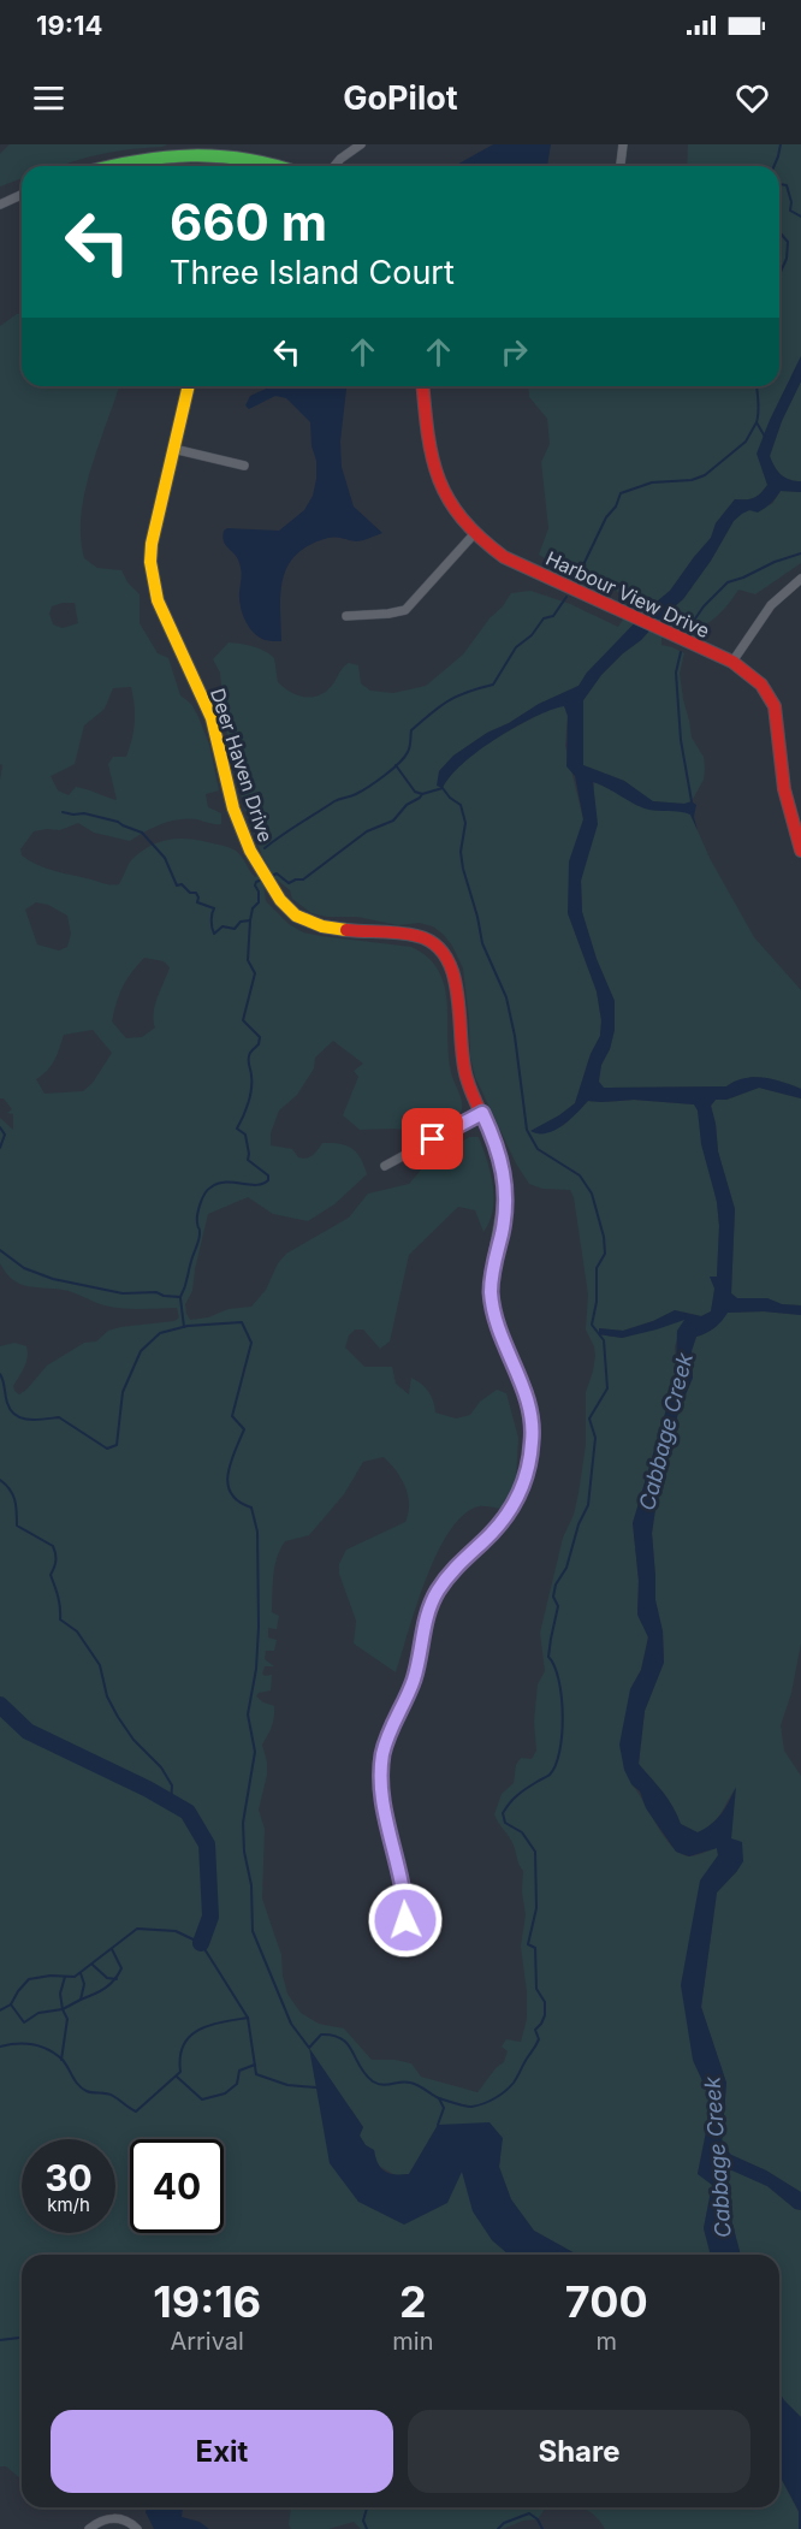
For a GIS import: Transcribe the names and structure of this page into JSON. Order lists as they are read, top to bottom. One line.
{"streets":{"street":["Harbour View Drive","Deer Haven Drive"]},"water":["Cabbage Creek"],"page":{"status":"19:14","header":"GoPilot","turn":["660 m","Three Island Court"],"speed":"30 km/h","limit":"40","eta":["19:16","Arrival","2","min","700","m"],"buttons":["Exit","Share"]}}
